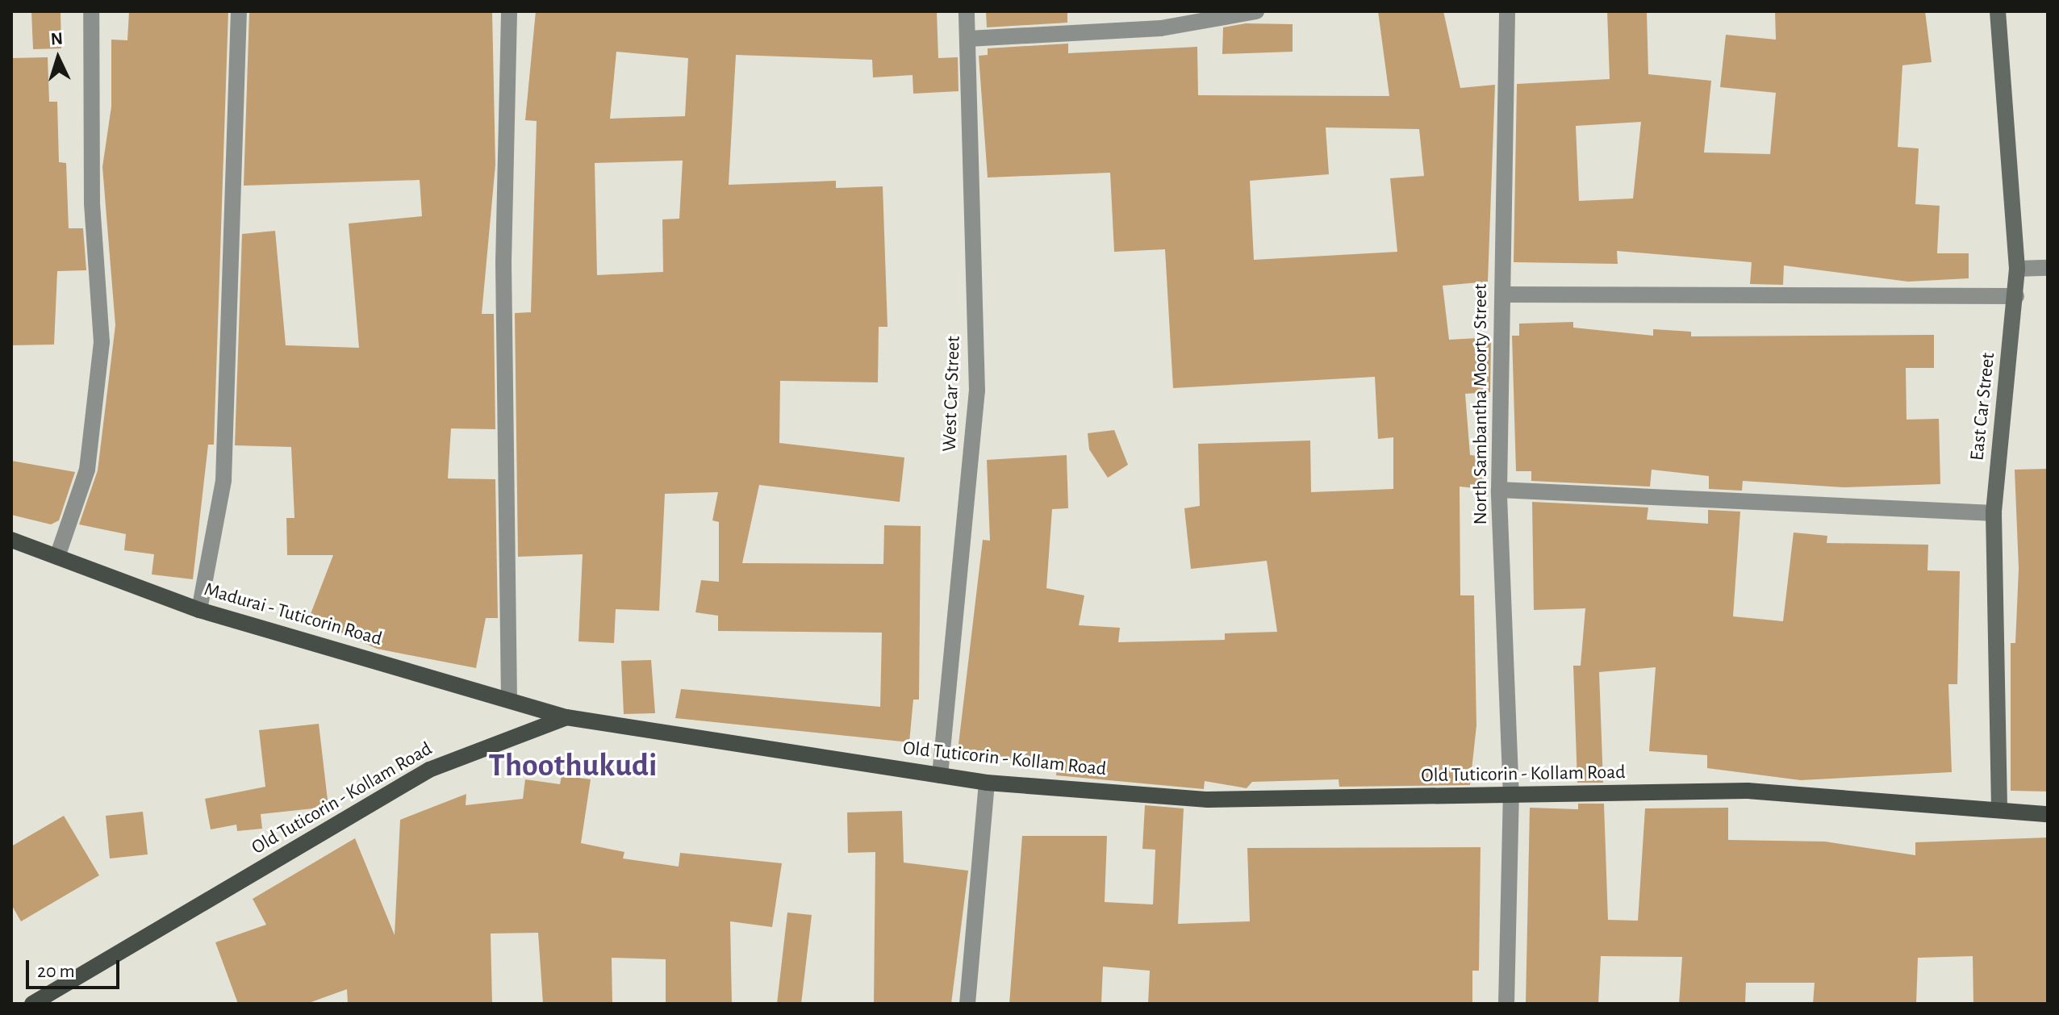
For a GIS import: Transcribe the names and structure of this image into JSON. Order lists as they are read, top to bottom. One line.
{"streets":{"main road":["East Car Street","Madurai - Tuticorin Road","Old Tuticorin - Kollam Road"],"street":["West Car Street","North Sambantha Moorty Street"]},"crossings":[["West Car Street","Old Tuticorin - Kollam Road"],["North Sambantha Moorty Street","Old Tuticorin - Kollam Road"],["East Car Street","Old Tuticorin - Kollam Road"],["Madurai - Tuticorin Road","Old Tuticorin - Kollam Road"]],"districts":["Thoothukudi"],"scale_bar":"20 m","north":"top"}
